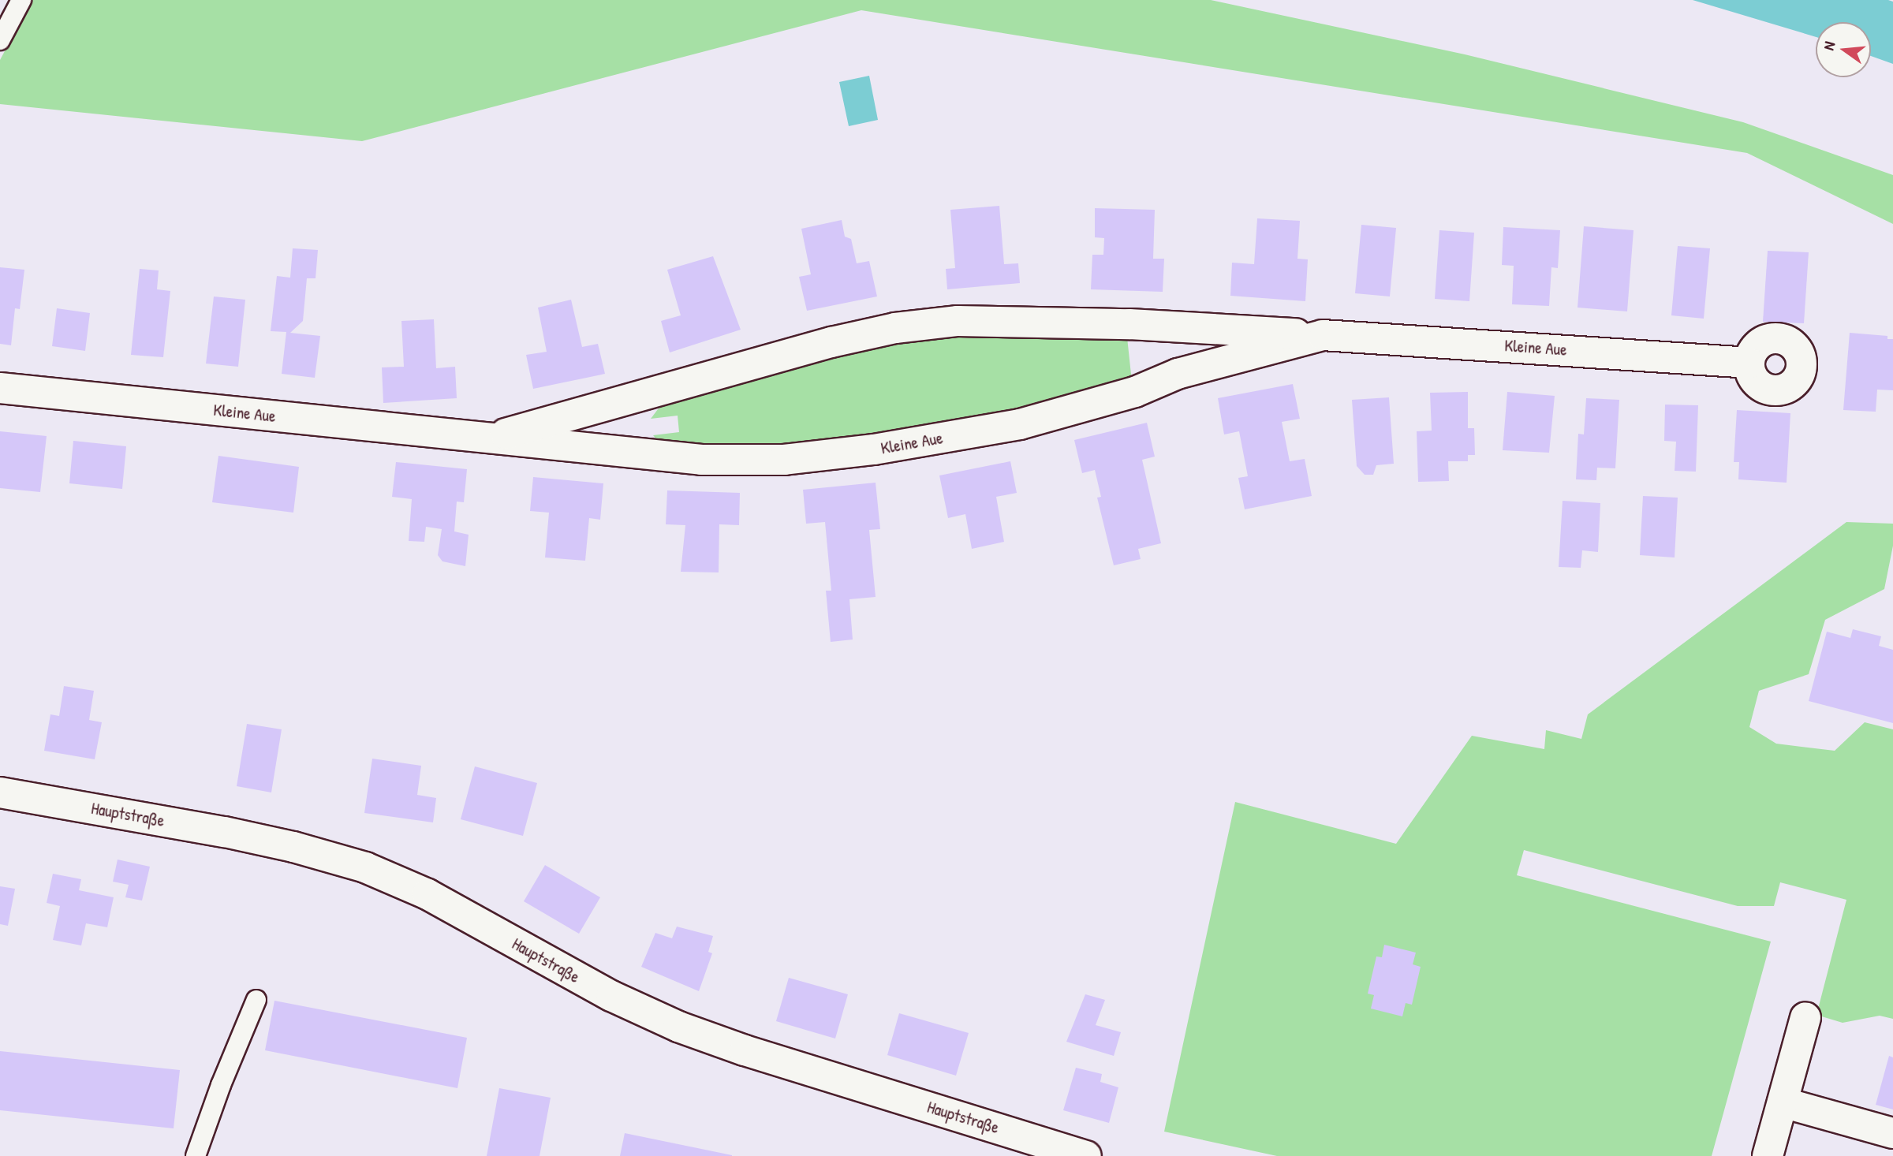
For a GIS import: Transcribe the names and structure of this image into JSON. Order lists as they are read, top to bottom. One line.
{"streets":{"street":["Kleine Aue","Hauptstraße"]},"north":"left"}
